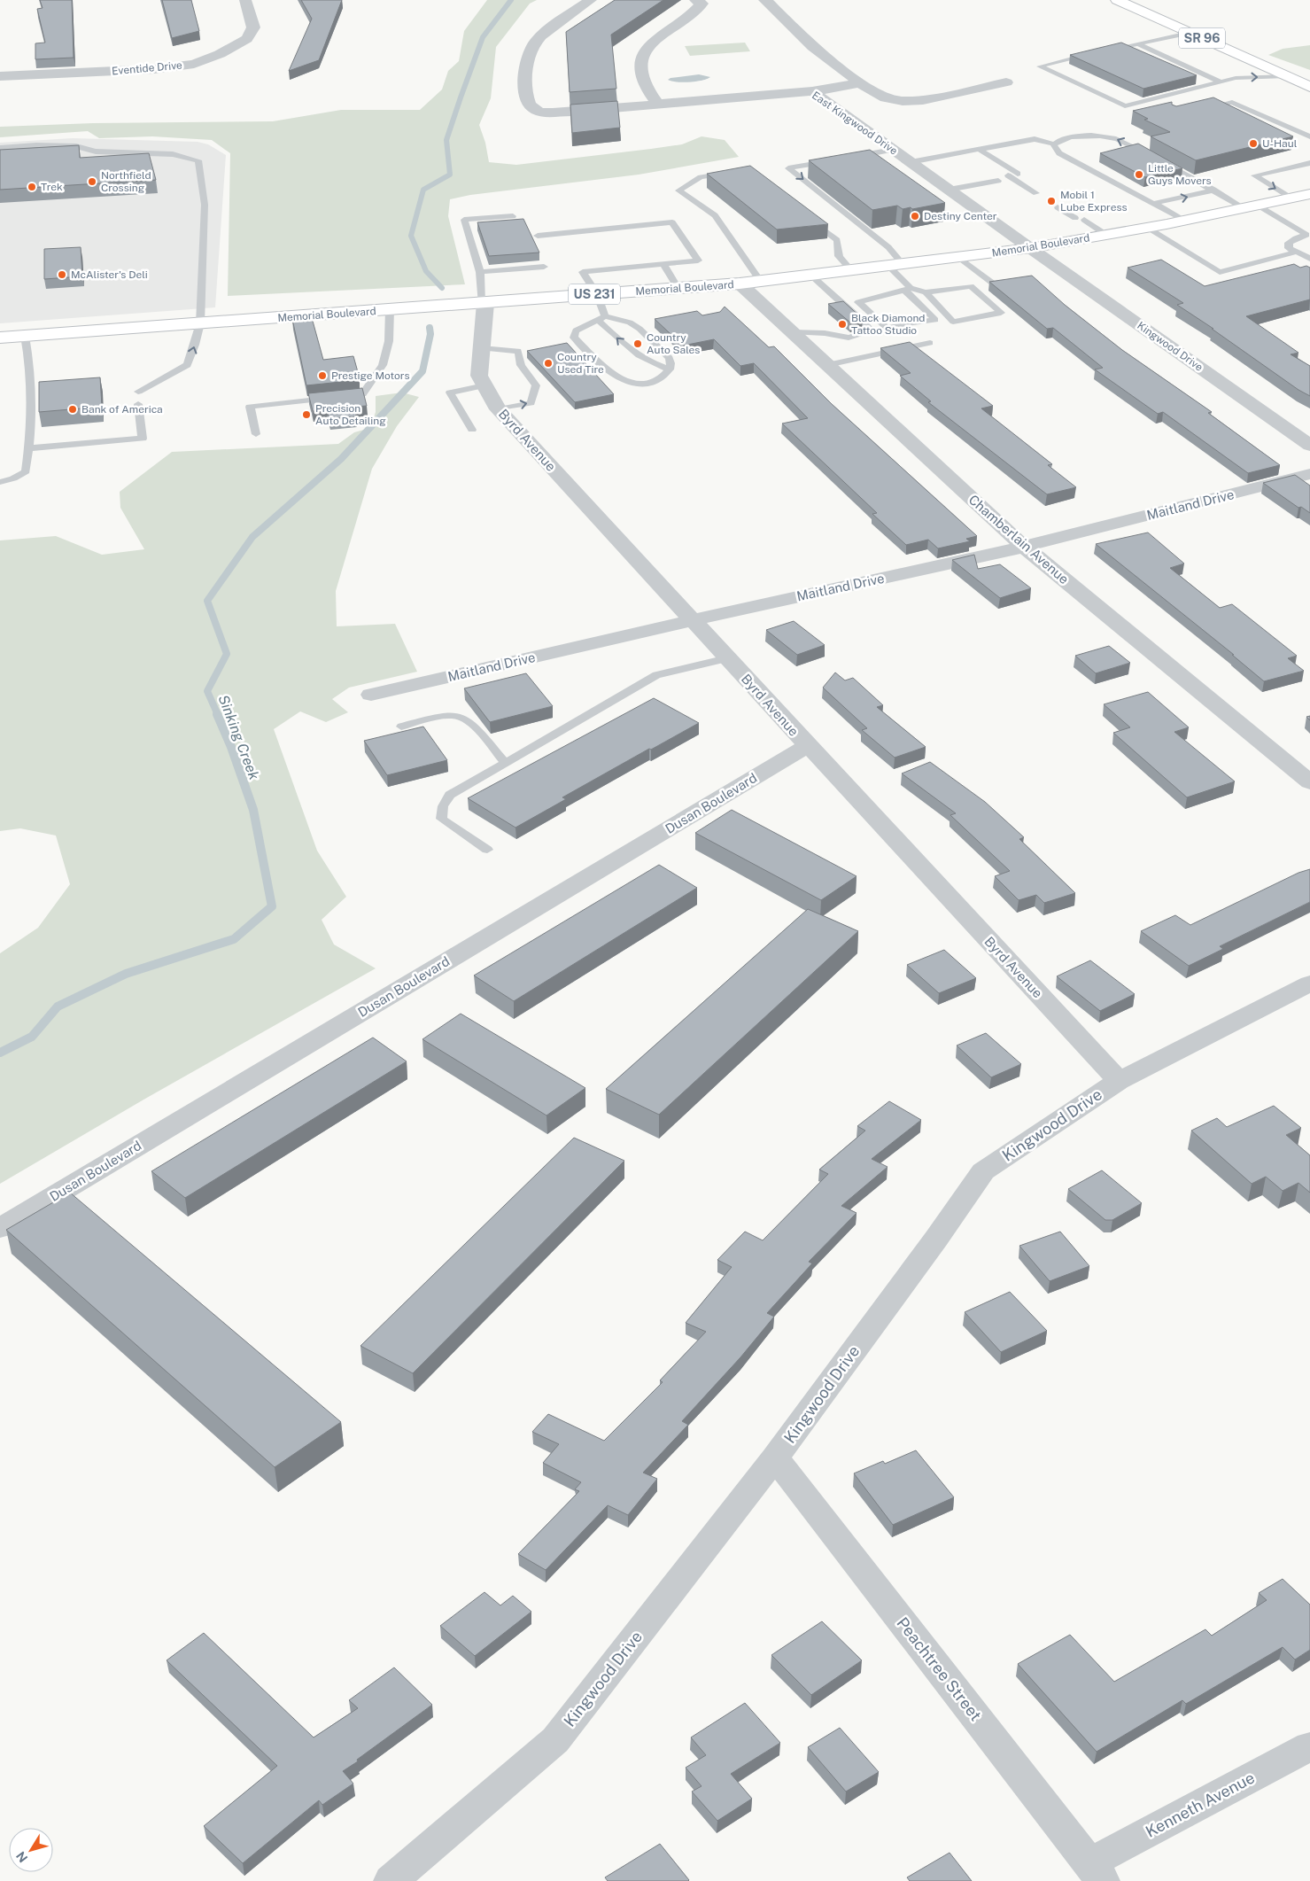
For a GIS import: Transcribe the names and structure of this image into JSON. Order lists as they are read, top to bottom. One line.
{"streets":{"main road":["SR 96","Memorial Boulevard","US 231"],"street":["Eventide Drive","East Kingwood Drive","Kingwood Drive","Byrd Avenue","Maitland Drive","Chamberlain Avenue","Dusan Boulevard","Peachtree Street","Kenneth Avenue"]},"crossings":[["East Kingwood Drive","Memorial Boulevard"],["East Kingwood Drive","Kingwood Drive"],["Memorial Boulevard","Kingwood Drive"],["Memorial Boulevard","Byrd Avenue"],["Memorial Boulevard","Chamberlain Avenue"],["Kingwood Drive","Byrd Avenue"],["Kingwood Drive","Peachtree Street"],["Byrd Avenue","Maitland Drive"],["Byrd Avenue","Dusan Boulevard"],["Maitland Drive","Chamberlain Avenue"],["Peachtree Street","Kenneth Avenue"]],"water":["Sinking Creek"],"places":["U-Haul","Little Guys Movers","Northfield Crossing","Trek","Mobil 1 Lube Express","Destiny Center","McAlister's Deli","Black Diamond Tattoo Studio","Country Auto Sales","Country Used Tire","Prestige Motors","Bank of America","Precision Auto Detailing"],"north":"bottom left"}
